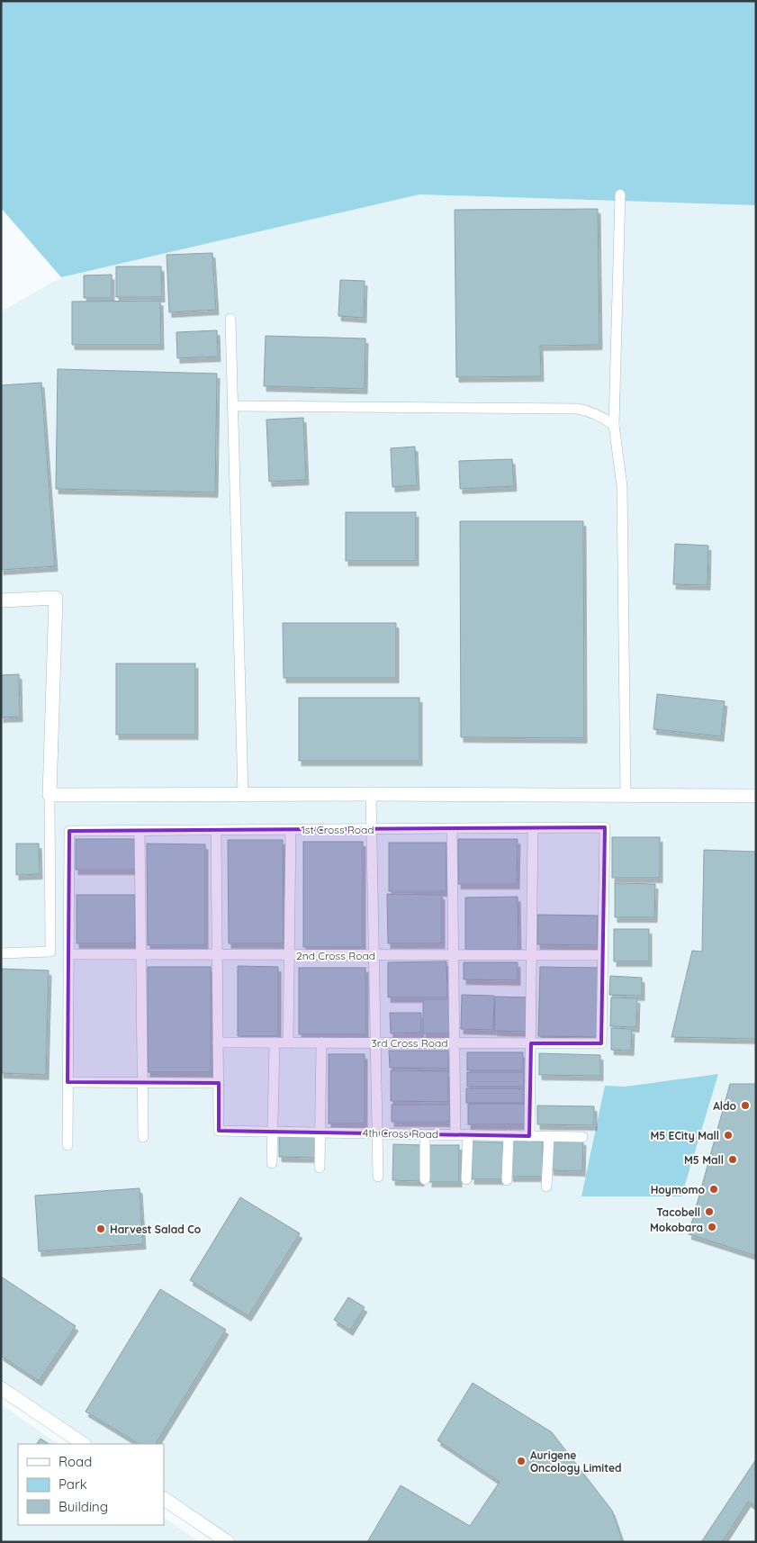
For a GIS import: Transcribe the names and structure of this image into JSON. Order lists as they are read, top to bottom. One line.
{"streets":{"street":["1st Cross Road","2nd Cross Road","3rd Cross Road","4th Cross Road"]},"crossings":[["1st Cross Road","2nd Cross Road"],["1st Cross Road","3rd Cross Road"],["2nd Cross Road","3rd Cross Road"]],"places":["Aldo","M5 ECity Mall","M5 Mall","Hoymomo","Tacobell","Mokobara","Harvest Salad Co","Aurigene Oncology Limited"],"legend":["Road","Park","Building"]}
